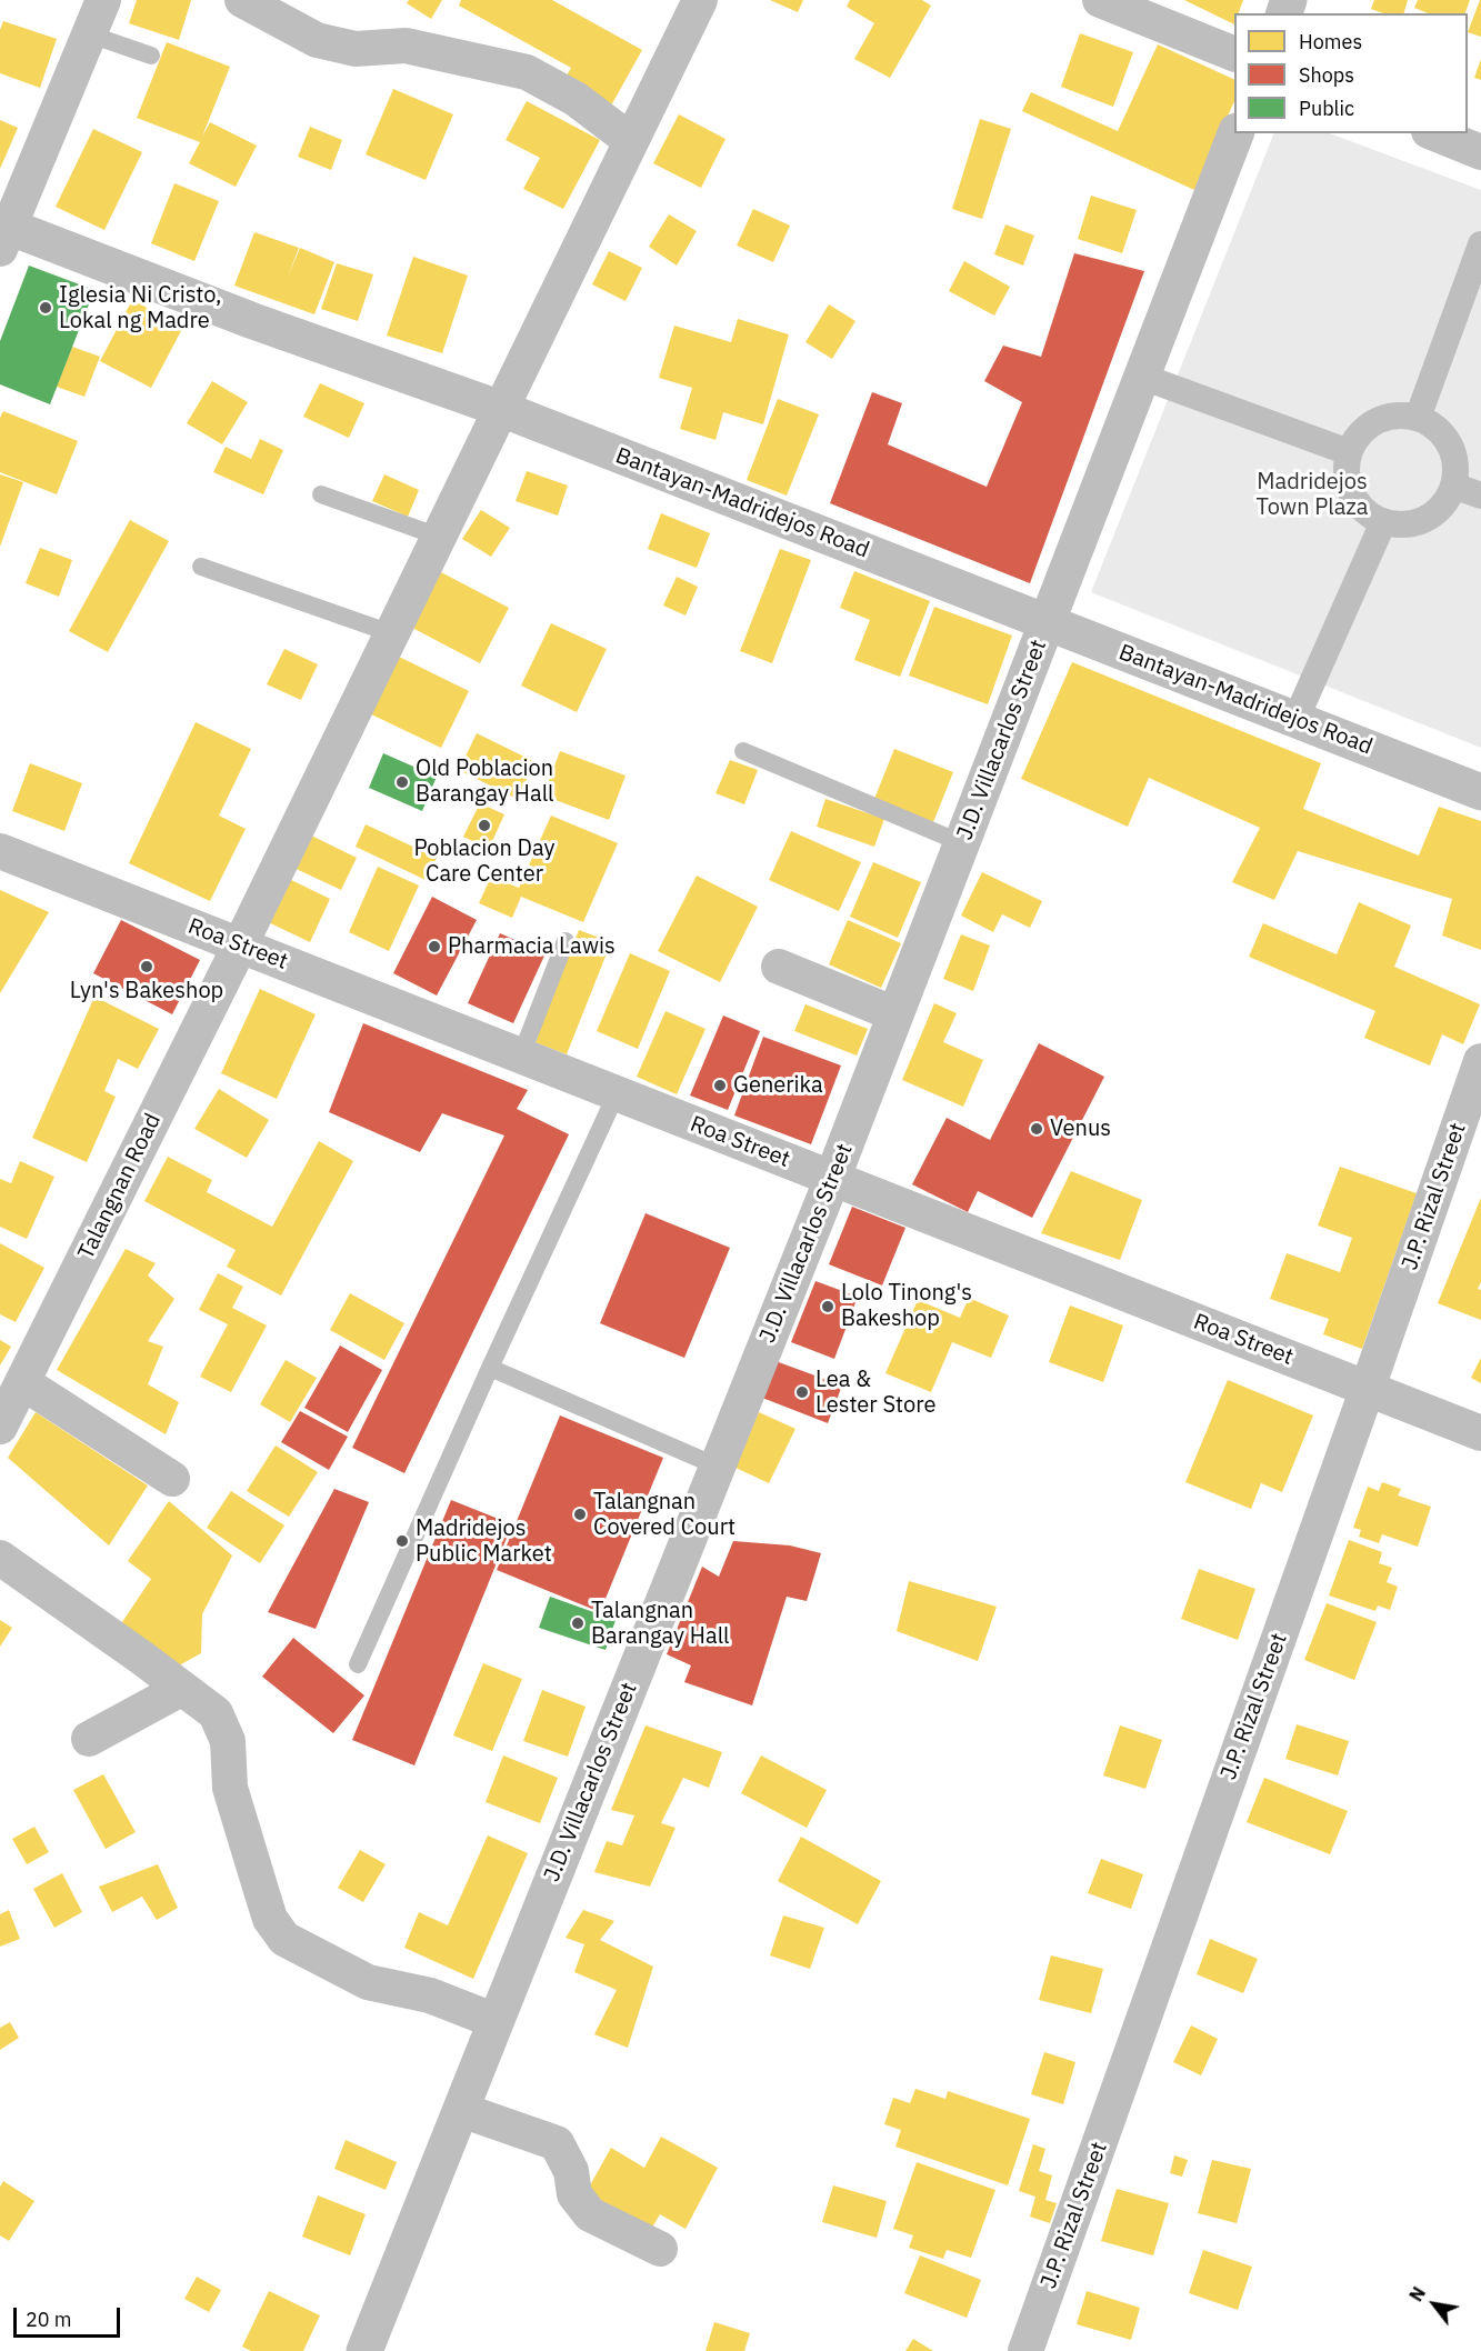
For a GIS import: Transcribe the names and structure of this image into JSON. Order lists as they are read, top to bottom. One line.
{"streets":{"street":["Bantayan-Madridejos Road","J.D. Villacarlos Street","Roa Street","Talangnan Road","J.P. Rizal Street"]},"crossings":[["Bantayan-Madridejos Road","J.D. Villacarlos Street"],["Bantayan-Madridejos Road","Talangnan Road"],["J.D. Villacarlos Street","Roa Street"],["Roa Street","Talangnan Road"],["Roa Street","J.P. Rizal Street"]],"parks":["Madridejos Town Plaza"],"places":["Iglesia Ni Cristo, Lokal ng Madre","Old Poblacion Barangay Hall","Poblacion Day Care Center","Pharmacia Lawis","Lyn's Bakeshop","Generika","Venus","Lolo Tinong's Bakeshop","Lea & Lester Store","Talangnan Covered Court","Madridejos Public Market","Talangnan Barangay Hall"],"legend":["Homes","Shops","Public"],"scale_bar":"20 m","north":"top left"}
